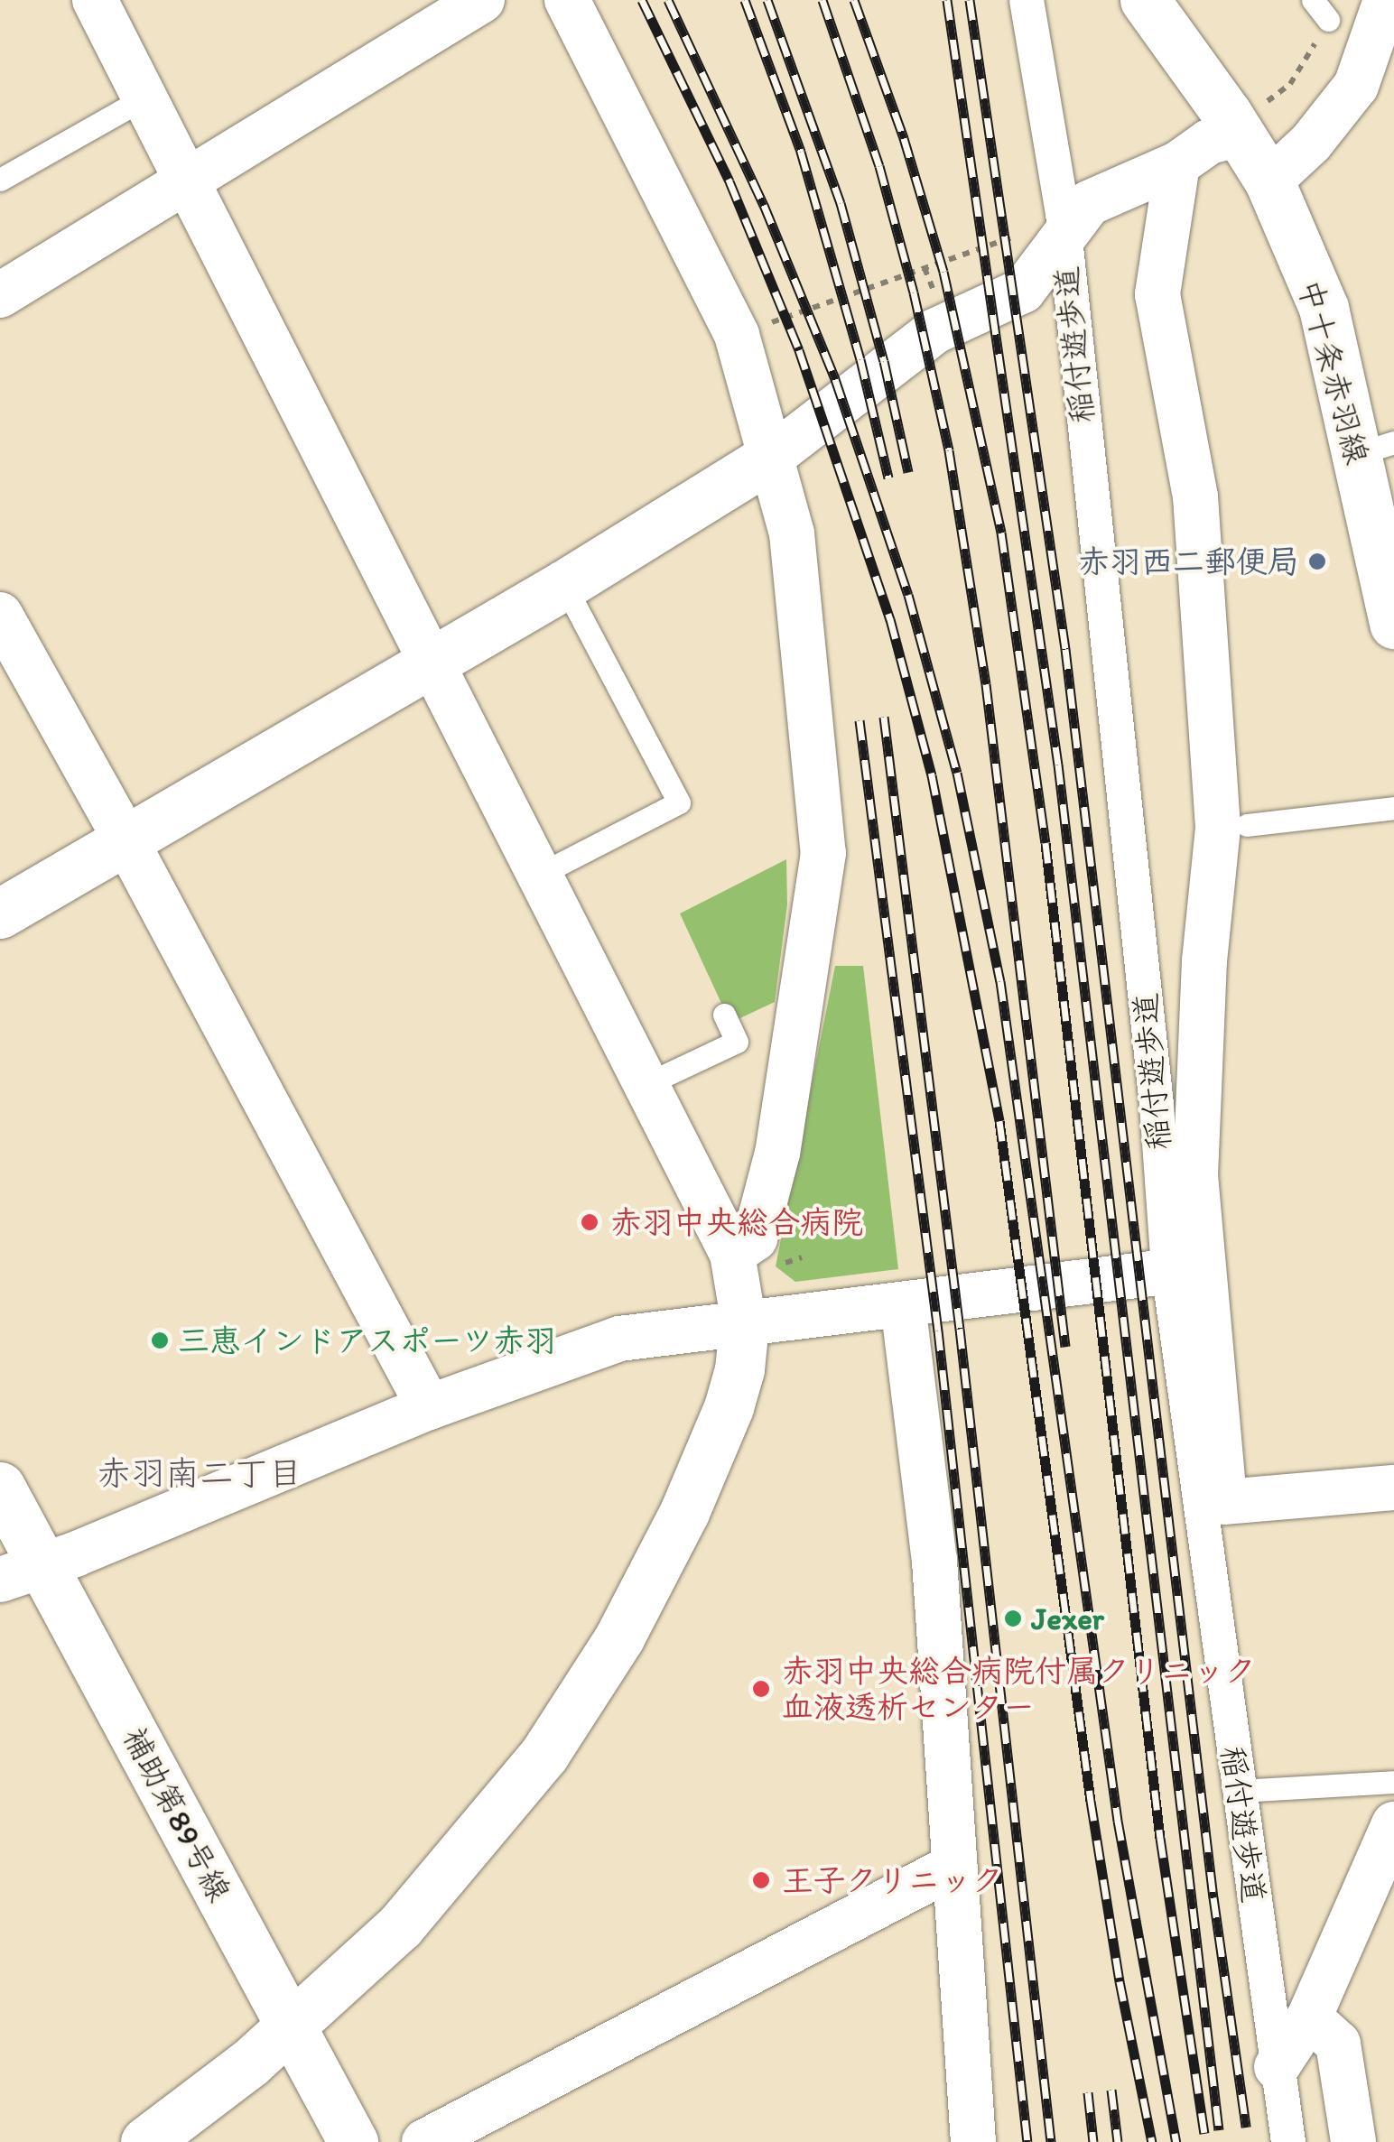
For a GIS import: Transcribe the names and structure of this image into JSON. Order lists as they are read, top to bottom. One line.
{"streets":{"street":["稲付遊歩道","中十条赤羽線","補助第89号線"]},"districts":["赤羽南二丁目"],"places":["赤羽西二郵便局","赤羽中央総合病院","三恵インドアスポーツ赤羽","Jexer","赤羽中央総合病院付属クリニック 血液透析センター","王子クリニック"]}
